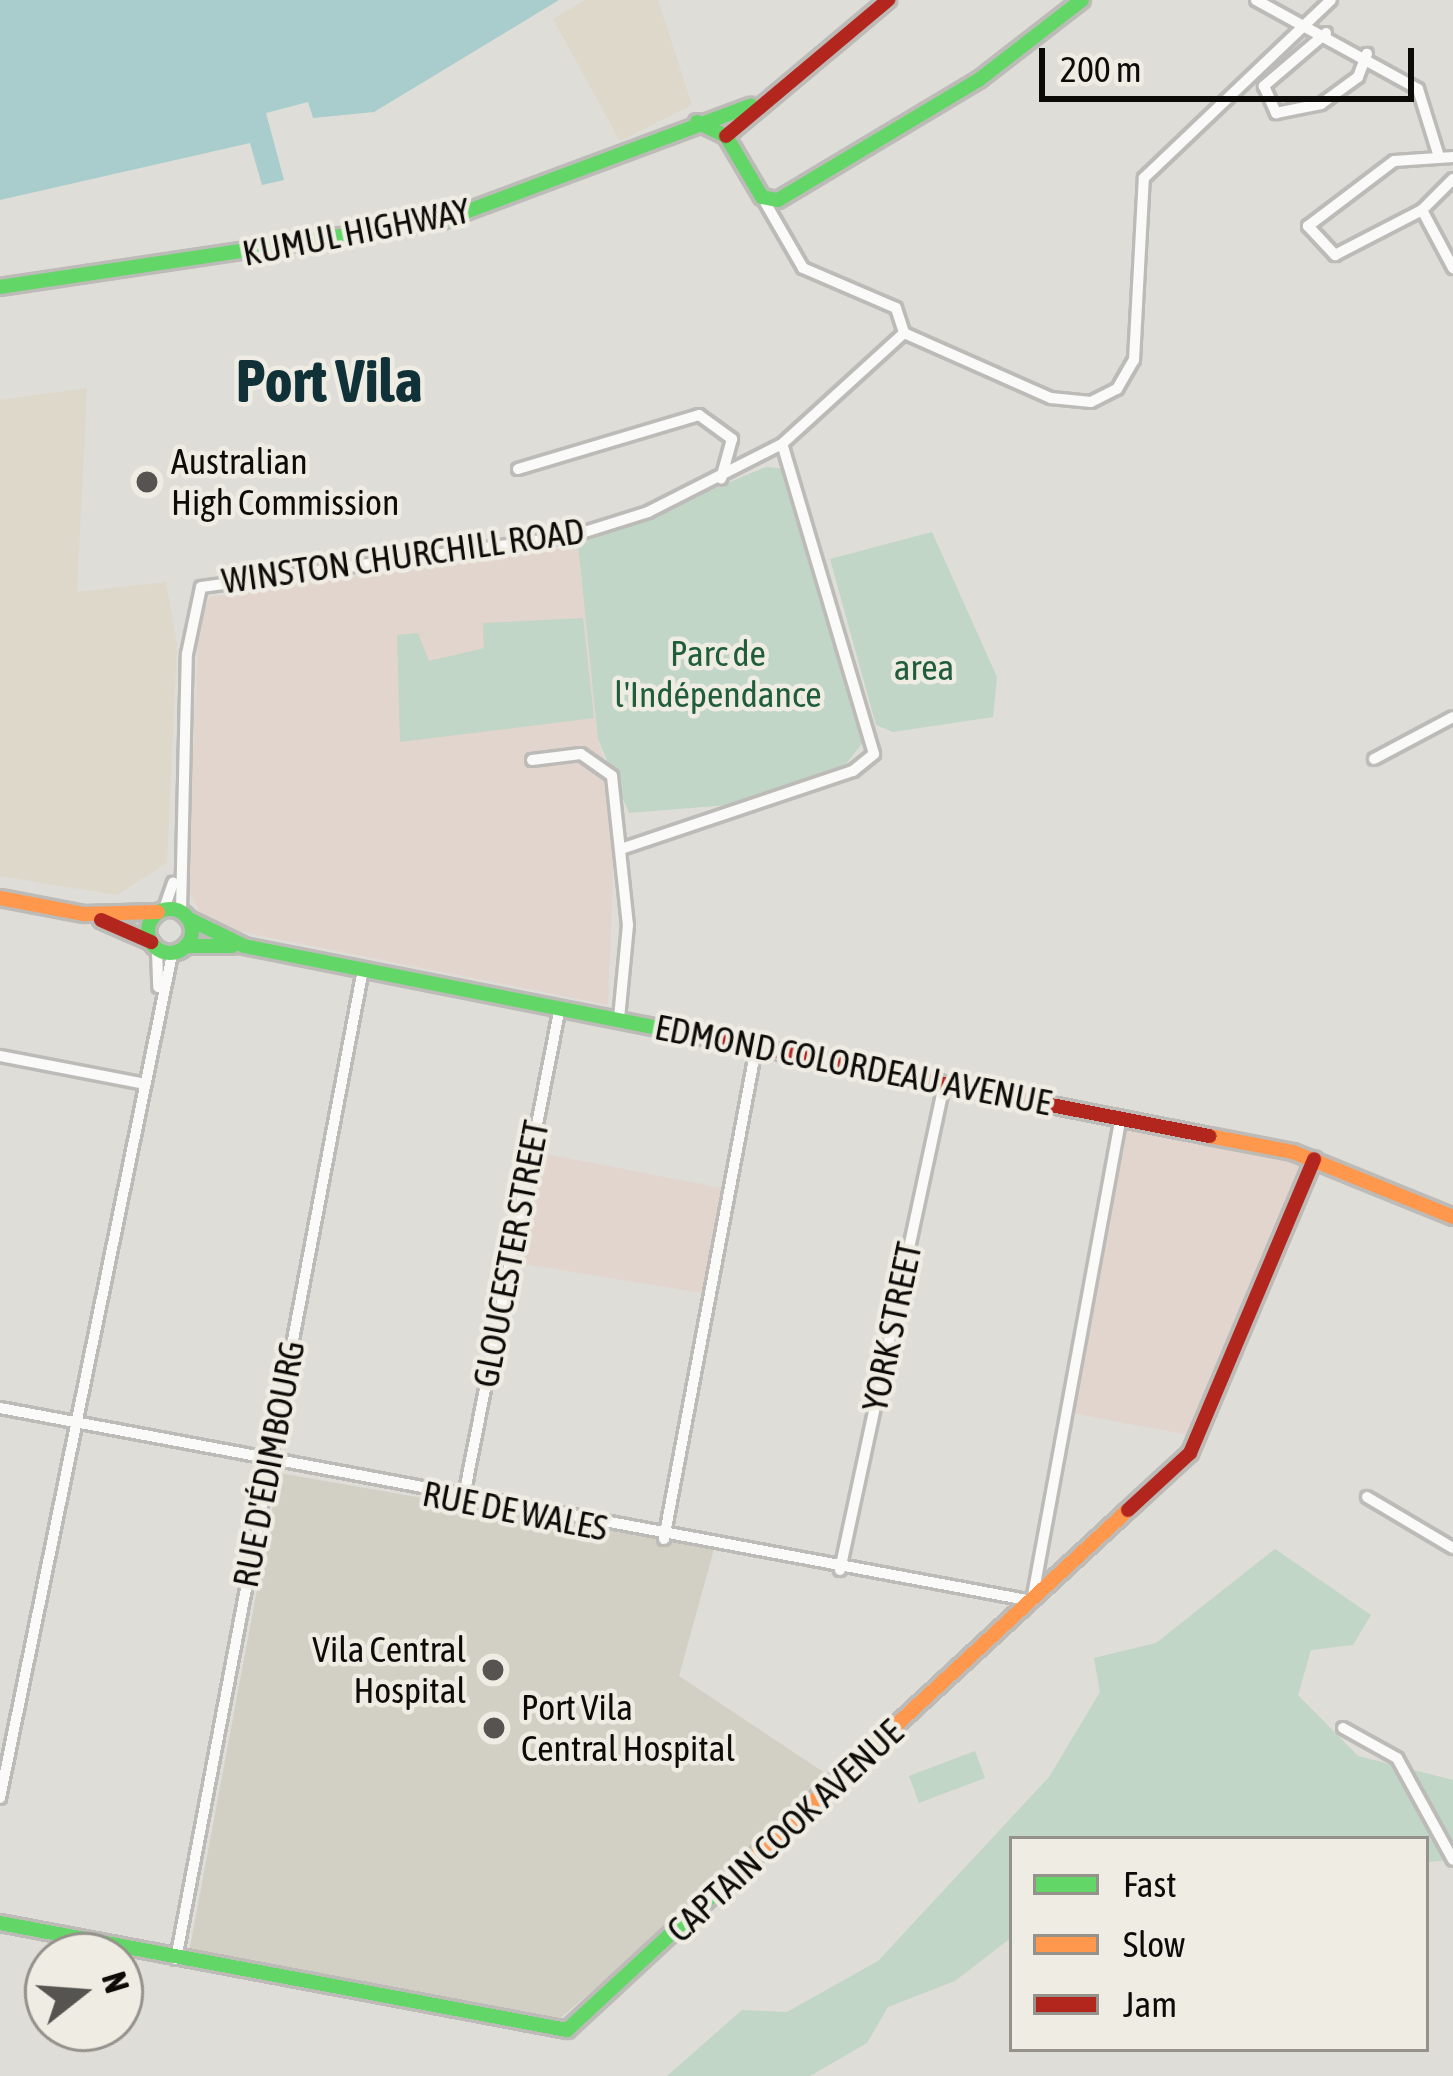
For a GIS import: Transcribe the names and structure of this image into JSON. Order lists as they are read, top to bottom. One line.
{"streets":{"street":["KUMUL HIGHWAY","WINSTON CHURCHILL ROAD","EDMOND COLORDEAU AVENUE","GLOUCESTER STREET","YORK STREET","RUE D'ÉDIMBOURG","RUE DE WALES","CAPTAIN COOK AVENUE"]},"crossings":[["EDMOND COLORDEAU AVENUE","GLOUCESTER STREET"],["EDMOND COLORDEAU AVENUE","YORK STREET"],["EDMOND COLORDEAU AVENUE","RUE D'ÉDIMBOURG"],["EDMOND COLORDEAU AVENUE","CAPTAIN COOK AVENUE"],["GLOUCESTER STREET","RUE DE WALES"],["YORK STREET","RUE DE WALES"],["RUE D'ÉDIMBOURG","RUE DE WALES"],["RUE D'ÉDIMBOURG","CAPTAIN COOK AVENUE"],["RUE DE WALES","CAPTAIN COOK AVENUE"]],"districts":["Port Vila"],"parks":["Parc de l'Indépendance","area"],"places":["Australian High Commission","Vila Central Hospital","Port Vila Central Hospital"],"legend":["Fast","Slow","Jam"],"scale_bar":"200 m","north":"right"}
